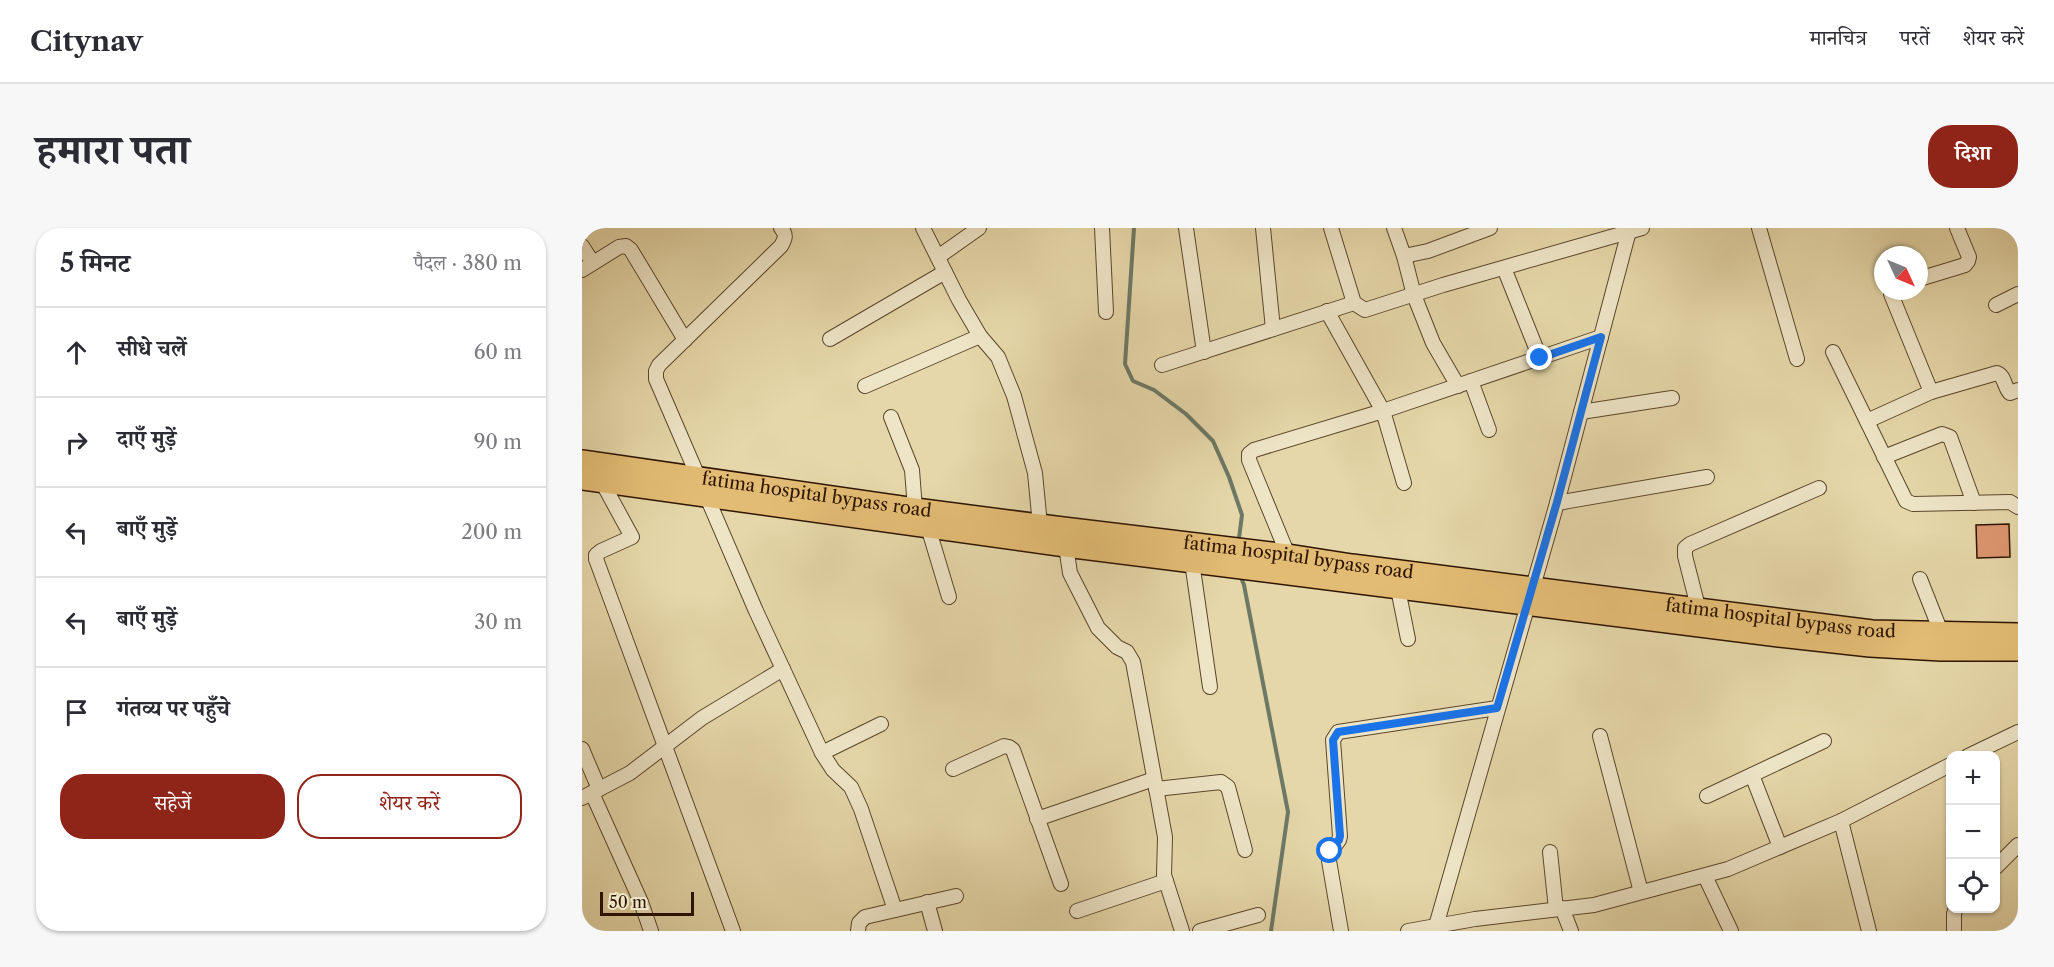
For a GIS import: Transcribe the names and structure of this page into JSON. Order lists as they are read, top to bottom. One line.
{"streets":{"highway":["fatima hospital bypass road"]},"scale_bar":"50 m","north":"bottom right","page":{"header":"Citynav","nav":["मानचित्र","परतें","शेयर करें"],"title":"हमारा पता","buttons":["दिशा",["सहेजें","शेयर करें"]],"heading":["5 मिनट","पैदल · 380 m"],"list":[["सीधे चलें","60 m"],["दाएँ मुड़ें","90 m"],["बाएँ मुड़ें","200 m"],["बाएँ मुड़ें","30 m"],"गंतव्य पर पहुँचे"],"map_buttons":["+","−"],"scale":"50 m"}}
